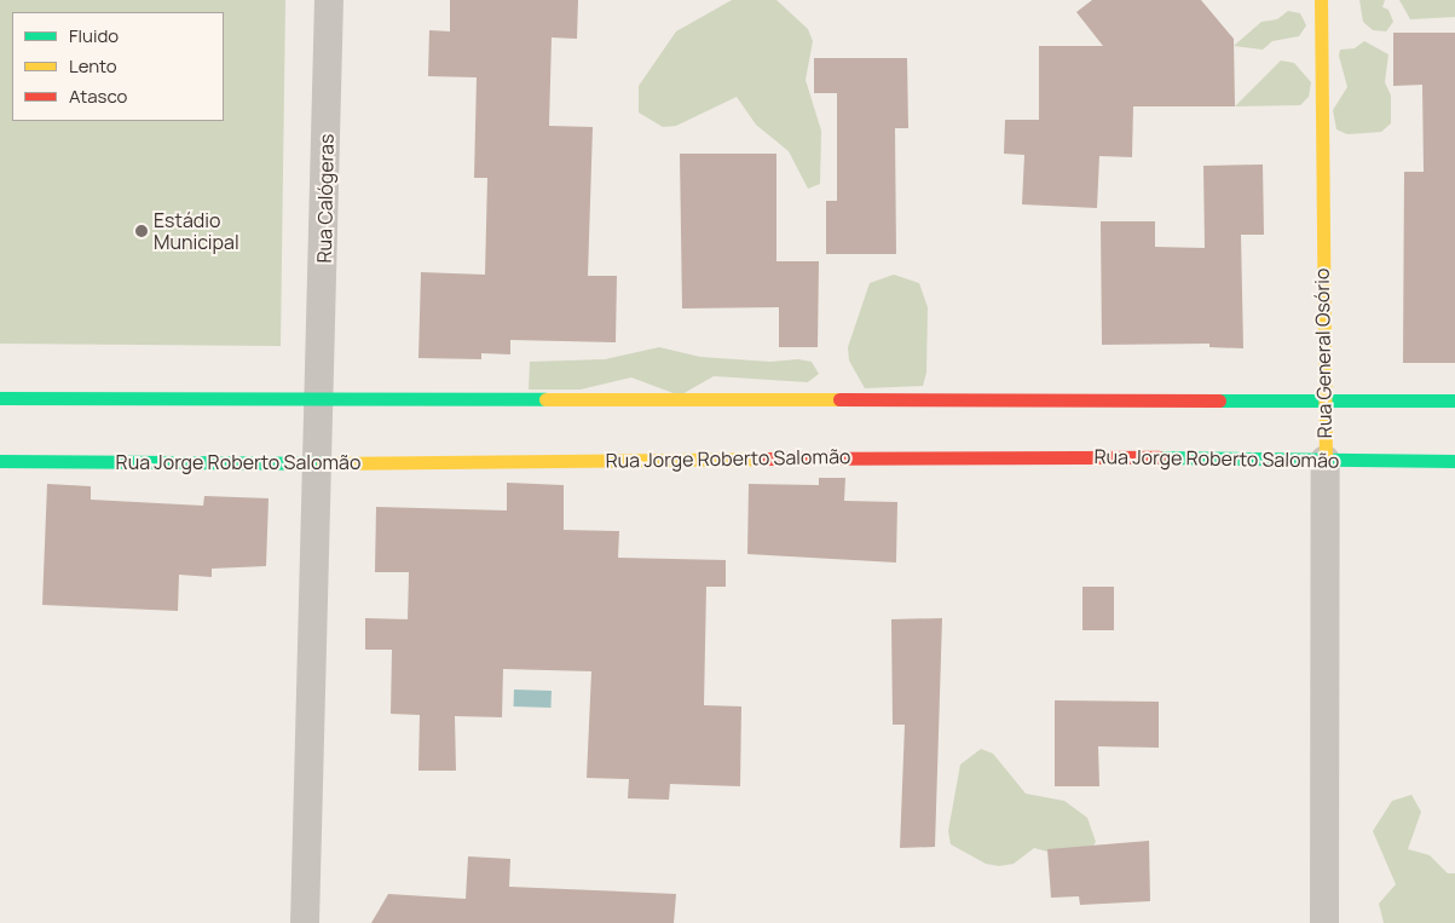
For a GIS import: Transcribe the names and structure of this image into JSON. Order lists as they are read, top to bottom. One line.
{"streets":{"main road":["Rua General Osório","Rua Jorge Roberto Salomão"],"street":["Rua Calógeras"]},"crossings":[["Rua Calógeras","Rua Jorge Roberto Salomão"],["Rua General Osório","Rua Jorge Roberto Salomão"]],"places":["Estádio Municipal"],"legend":["Fluido","Lento","Atasco"]}
